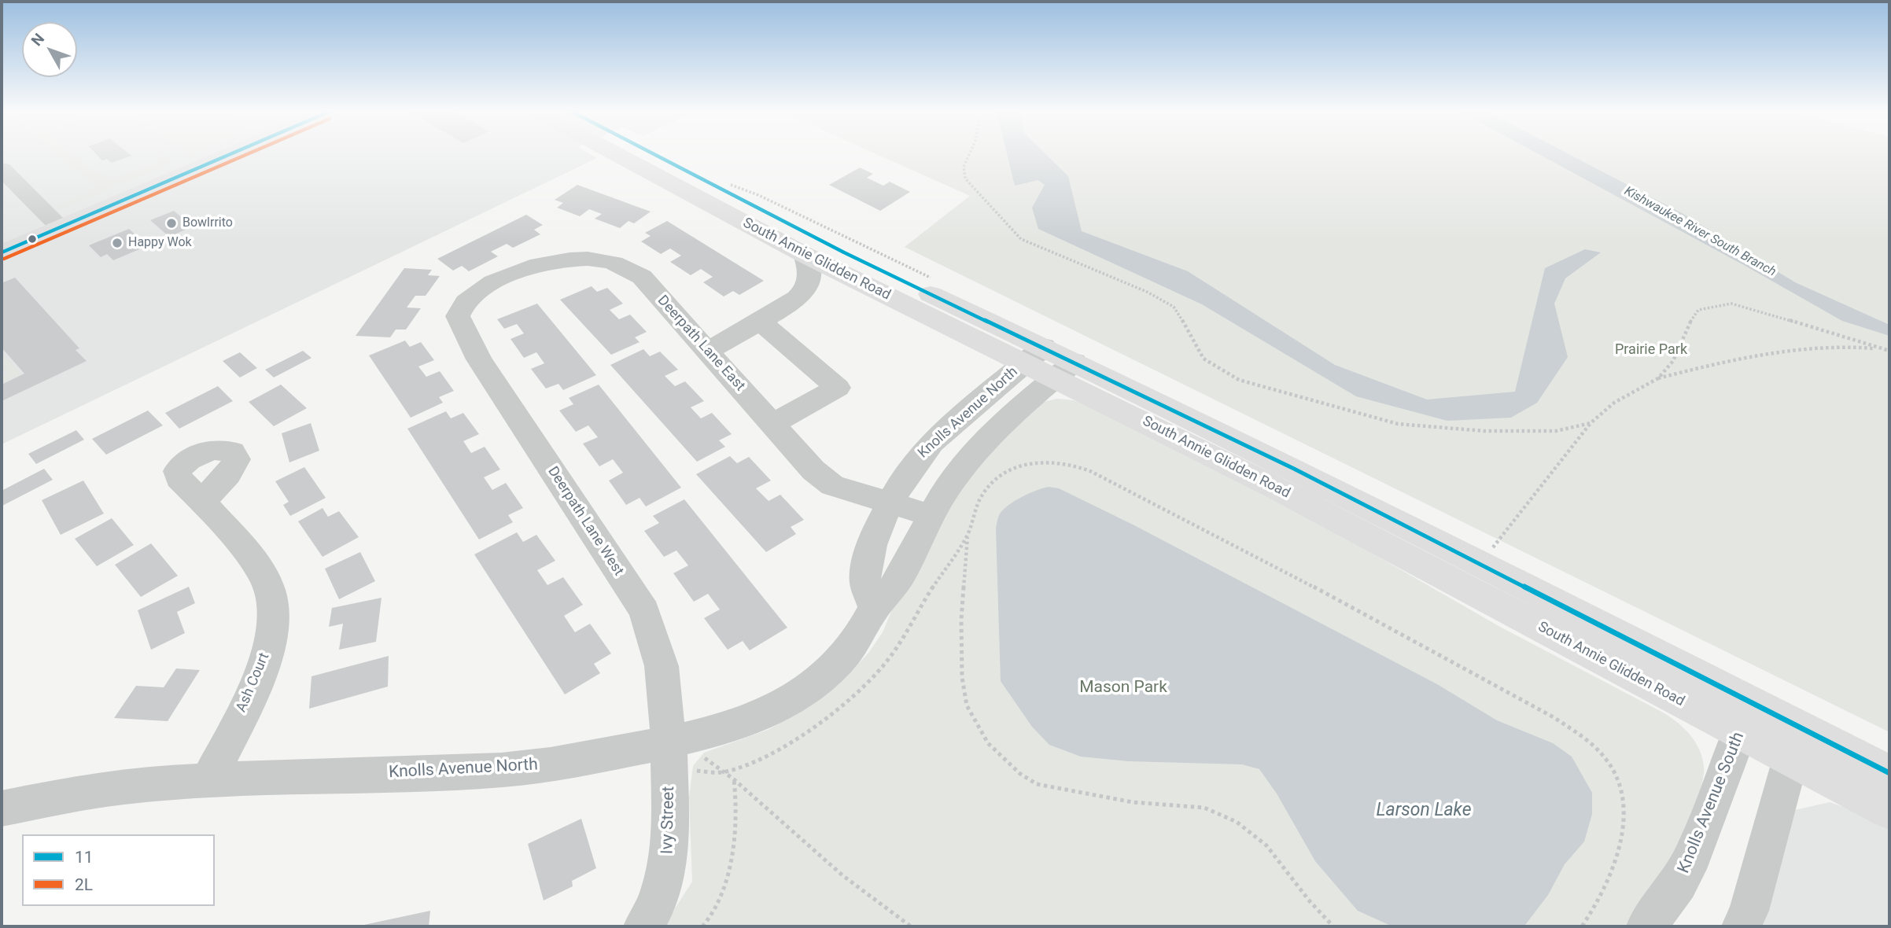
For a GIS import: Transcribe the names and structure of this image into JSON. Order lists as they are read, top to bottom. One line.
{"streets":{"main road":["South Annie Glidden Road"],"street":["Deerpath Lane East","Knolls Avenue North","Deerpath Lane West","Ash Court","Knolls Avenue South","Ivy Street"]},"crossings":[["South Annie Glidden Road","Knolls Avenue North"],["South Annie Glidden Road","Knolls Avenue South"],["Deerpath Lane East","Knolls Avenue North"],["Deerpath Lane East","Deerpath Lane West"],["Knolls Avenue North","Deerpath Lane West"],["Knolls Avenue North","Ash Court"],["Knolls Avenue North","Ivy Street"],["Deerpath Lane West","Ivy Street"]],"water":["Kishwaukee River South Branch","Larson Lake"],"parks":["Prairie Park","Mason Park"],"places":["Bowlrrito","Happy Wok"],"lines":["transit line 11","transit line 2L"],"legend":["11","2L"],"north":"top left"}
